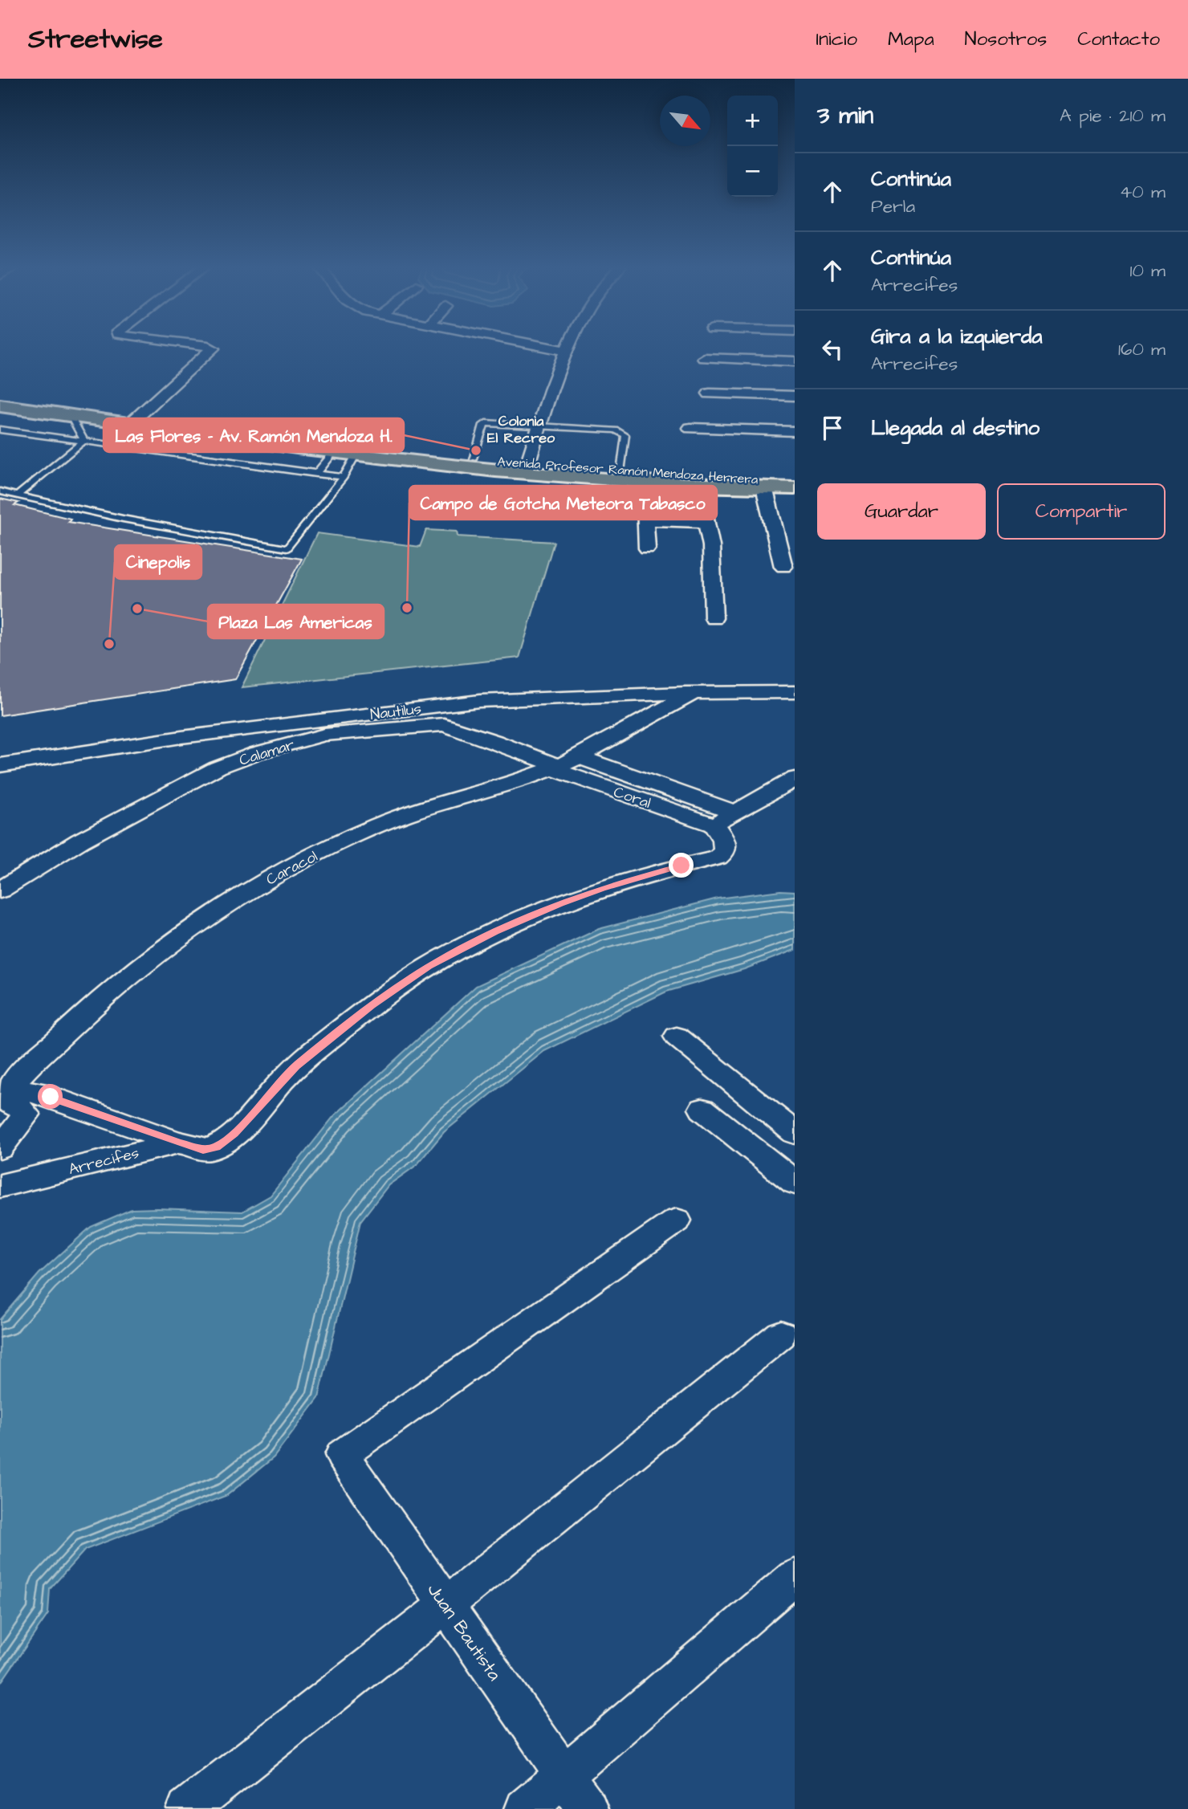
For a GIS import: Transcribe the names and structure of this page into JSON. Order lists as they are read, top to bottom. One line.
{"streets":{"main road":["Avenida Profesor Ramón Mendoza Herrera"],"street":["Nautilus","Calamar","Coral","Caracol","Arrecifes","Juan Bautista"]},"crossings":[["Nautilus","Caracol"],["Calamar","Coral"],["Calamar","Caracol"],["Coral","Caracol"],["Coral","Arrecifes"]],"districts":["Colonia El Recreo"],"places":["Las Flores - Av. Ramón Mendoza H.","Campo de Gotcha Meteora Tabasco","Plaza Las Americas","Cinepolis"],"north":"bottom right","page":{"header":"Streetwise","nav":["Inicio","Mapa","Nosotros","Contacto"],"heading":["3 min","A pie · 210 m"],"map_buttons":["+","−"],"list":[["Continúa","Perla","40 m"],["Continúa","Arrecifes","10 m"],["Gira a la izquierda","Arrecifes","160 m"],"Llegada al destino"],"buttons":["Guardar","Compartir"]}}
